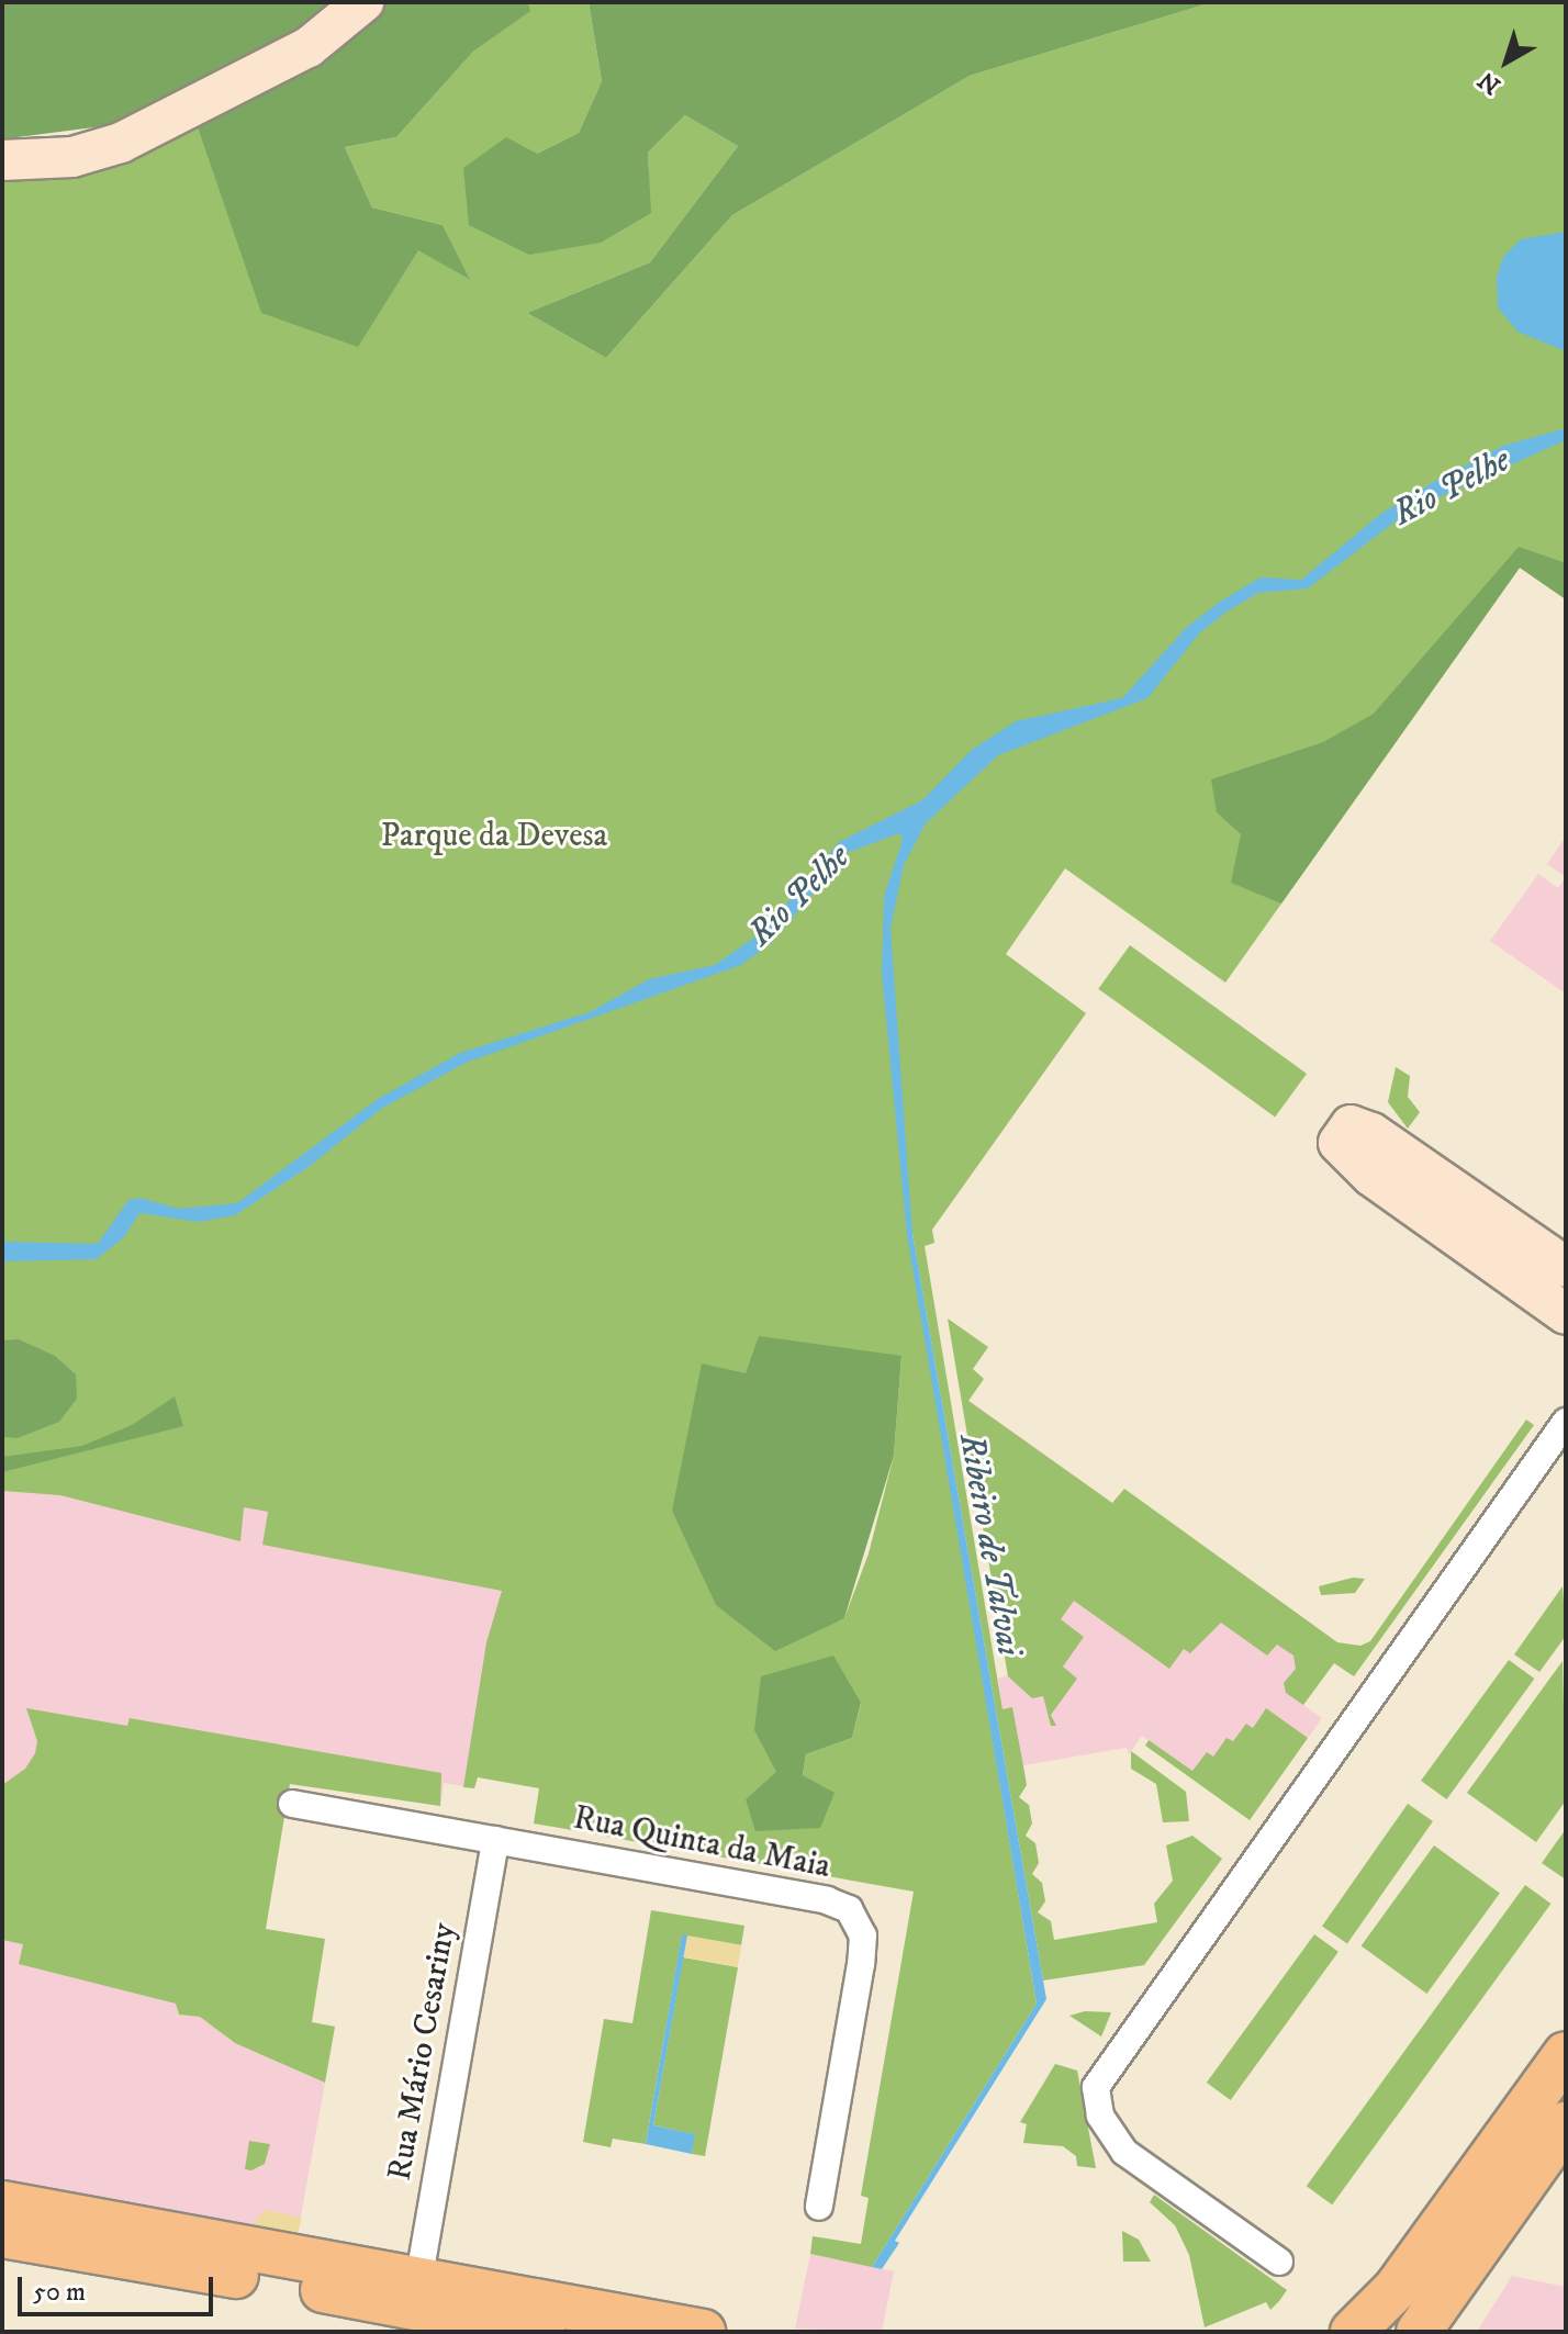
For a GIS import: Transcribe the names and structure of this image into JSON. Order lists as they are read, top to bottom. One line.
{"streets":{"street":["Rua Quinta da Maia","Rua Mário Cesariny"]},"crossings":[["Rua Quinta da Maia","Rua Mário Cesariny"]],"water":["Rio Pelhe","Ribeiro de Talvai"],"parks":["Parque da Devesa"],"scale_bar":"50 m","north":"bottom left"}
